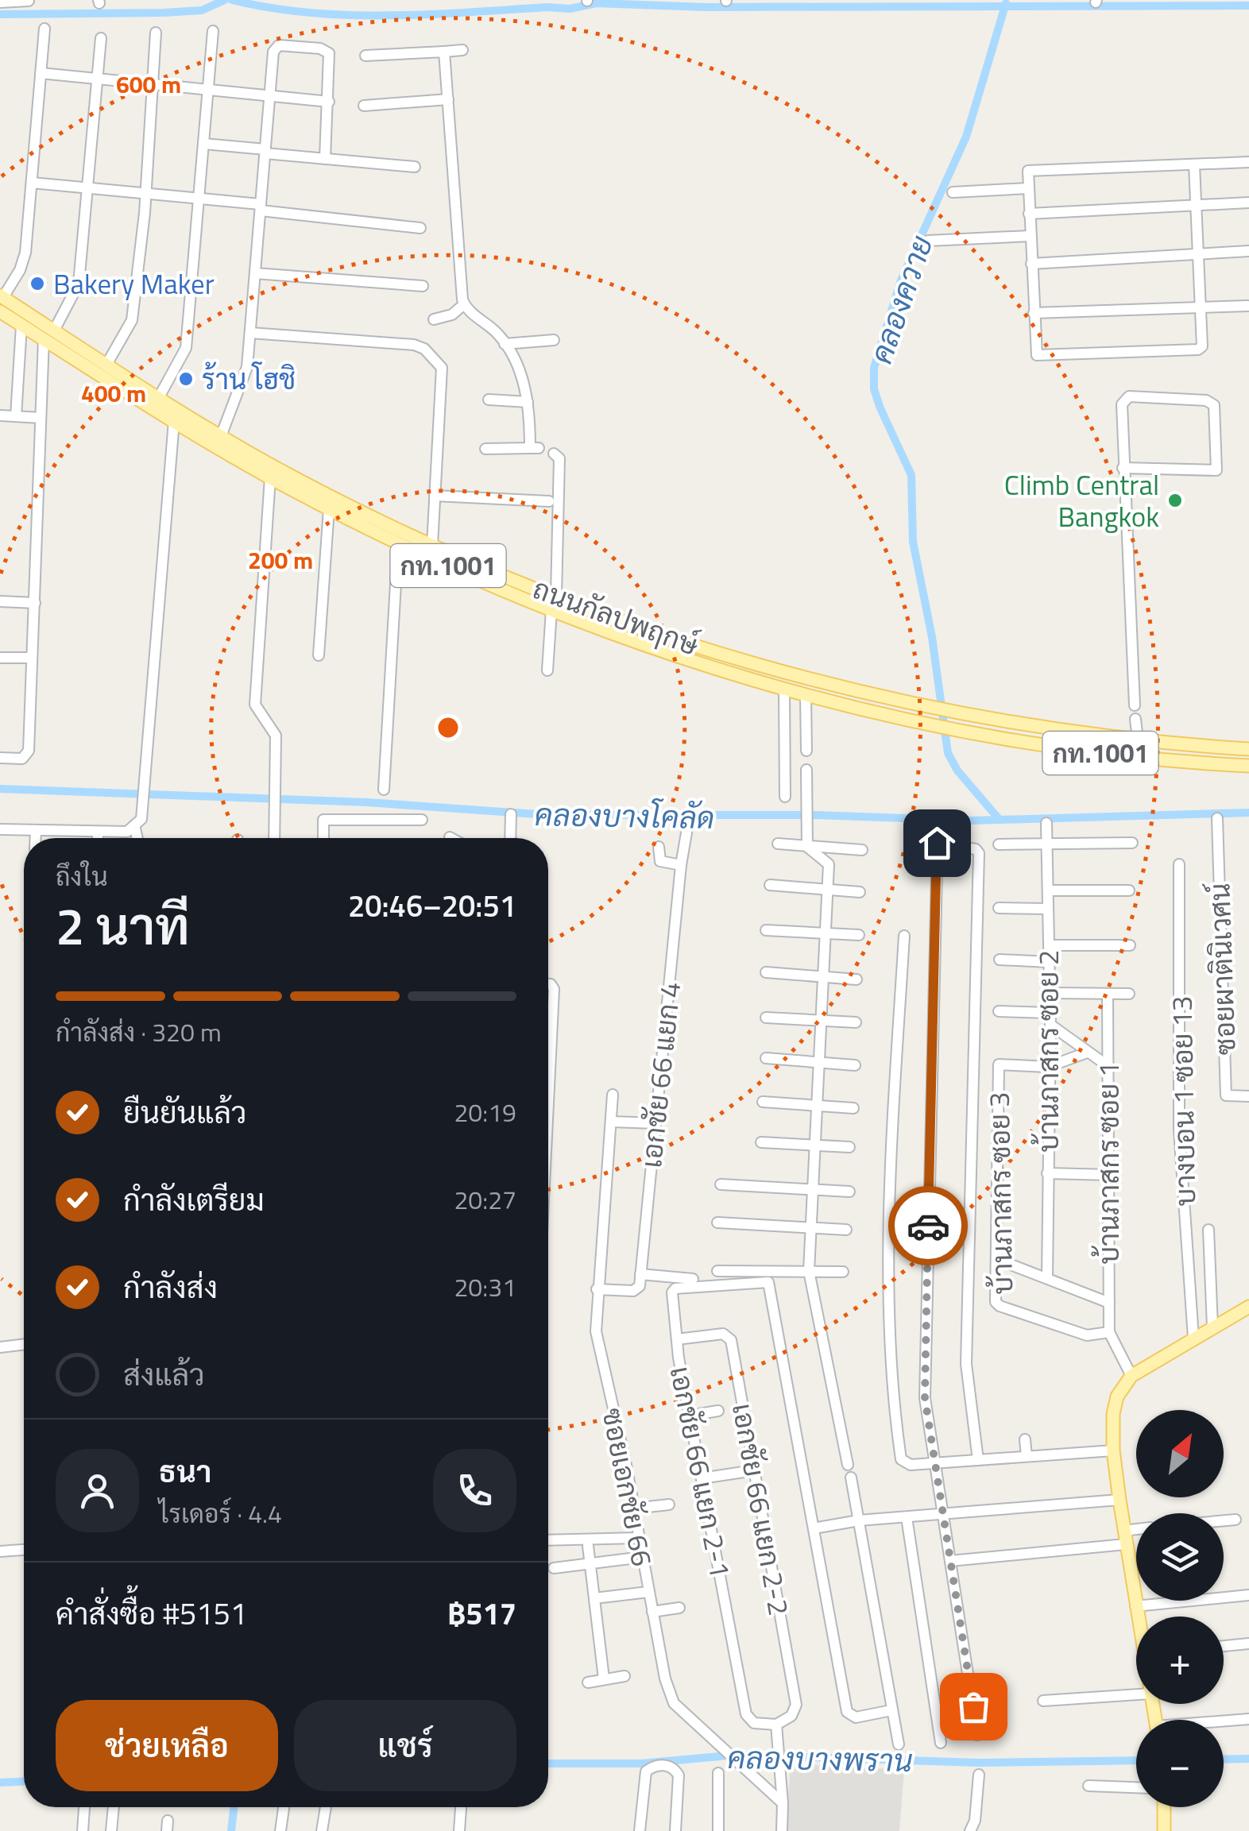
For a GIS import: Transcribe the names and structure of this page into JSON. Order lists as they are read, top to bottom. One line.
{"streets":{"main road":["กท.1001","ถนนกัลปพฤกษ์"],"street":["ซอยผาตินิเวศน์","บ้านภาสกร ซอย 2","เอกชัย 66 แยก 4","บางบอน 1 ซอย 13","บ้านภาสกร ซอย 1","บ้านภาสกร ซอย 3","เอกชัย 66 แยก 2-1","ซอยเอกชัย 66","เอกชัย 66 แยก 2-2"]},"crossings":[["บ้านภาสกร ซอย 2","บ้านภาสกร ซอย 3"],["บ้านภาสกร ซอย 1","บ้านภาสกร ซอย 3"],["เอกชัย 66 แยก 2-1","เอกชัย 66 แยก 2-2"]],"water":["คลองควาย","คลองบางโคลัด","คลองบางพราน"],"places":["Bakery Maker","ร้าน โฮชิ","Climb Central Bangkok"],"north":"top right","page":{"heading":["2 นาที","ถึงใน","20:46–20:51"],"panel":["ธนา","ไรเดอร์ · 4.4","คำสั่งซื้อ #5151","฿517"],"bar":"กำลังส่ง · 320 m","list":[["ยืนยันแล้ว","20:19"],["กำลังเตรียม","20:27"],["กำลังส่ง","20:31"],"ส่งแล้ว"],"map_buttons":["+","−"],"buttons":["ช่วยเหลือ","แชร์"]},"rings":["600 m","400 m","200 m"]}
